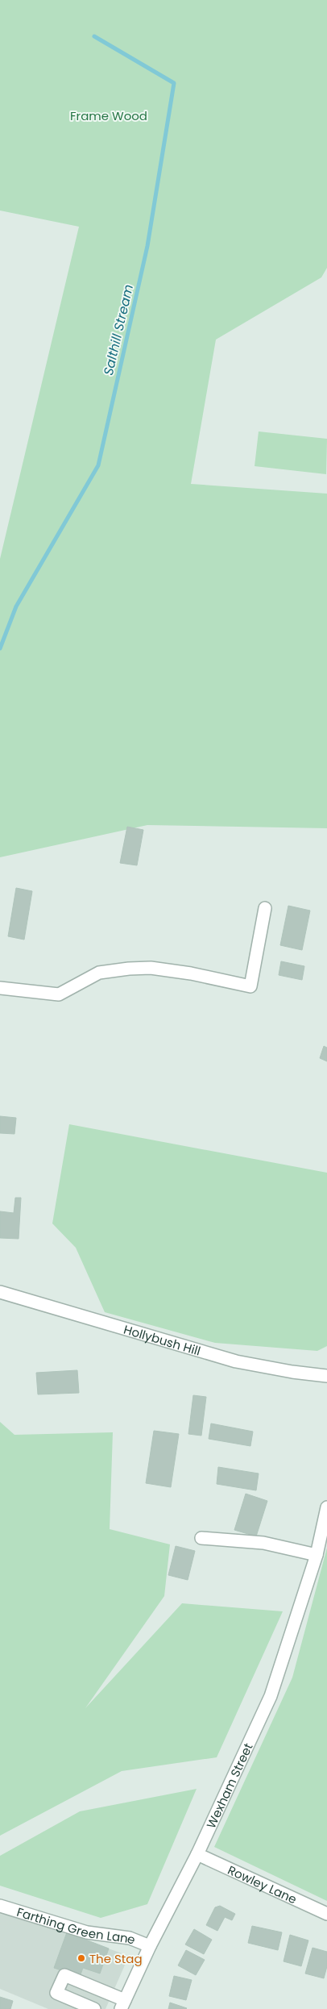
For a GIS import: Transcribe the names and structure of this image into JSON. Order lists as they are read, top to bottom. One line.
{"streets":{"street":["Hollybush Hill","Wexham Street","Rowley Lane","Farthing Green Lane"]},"crossings":[["Wexham Street","Rowley Lane"],["Wexham Street","Farthing Green Lane"]],"water":["Salthill Stream"],"parks":["Frame Wood"],"places":["The Stag"]}
